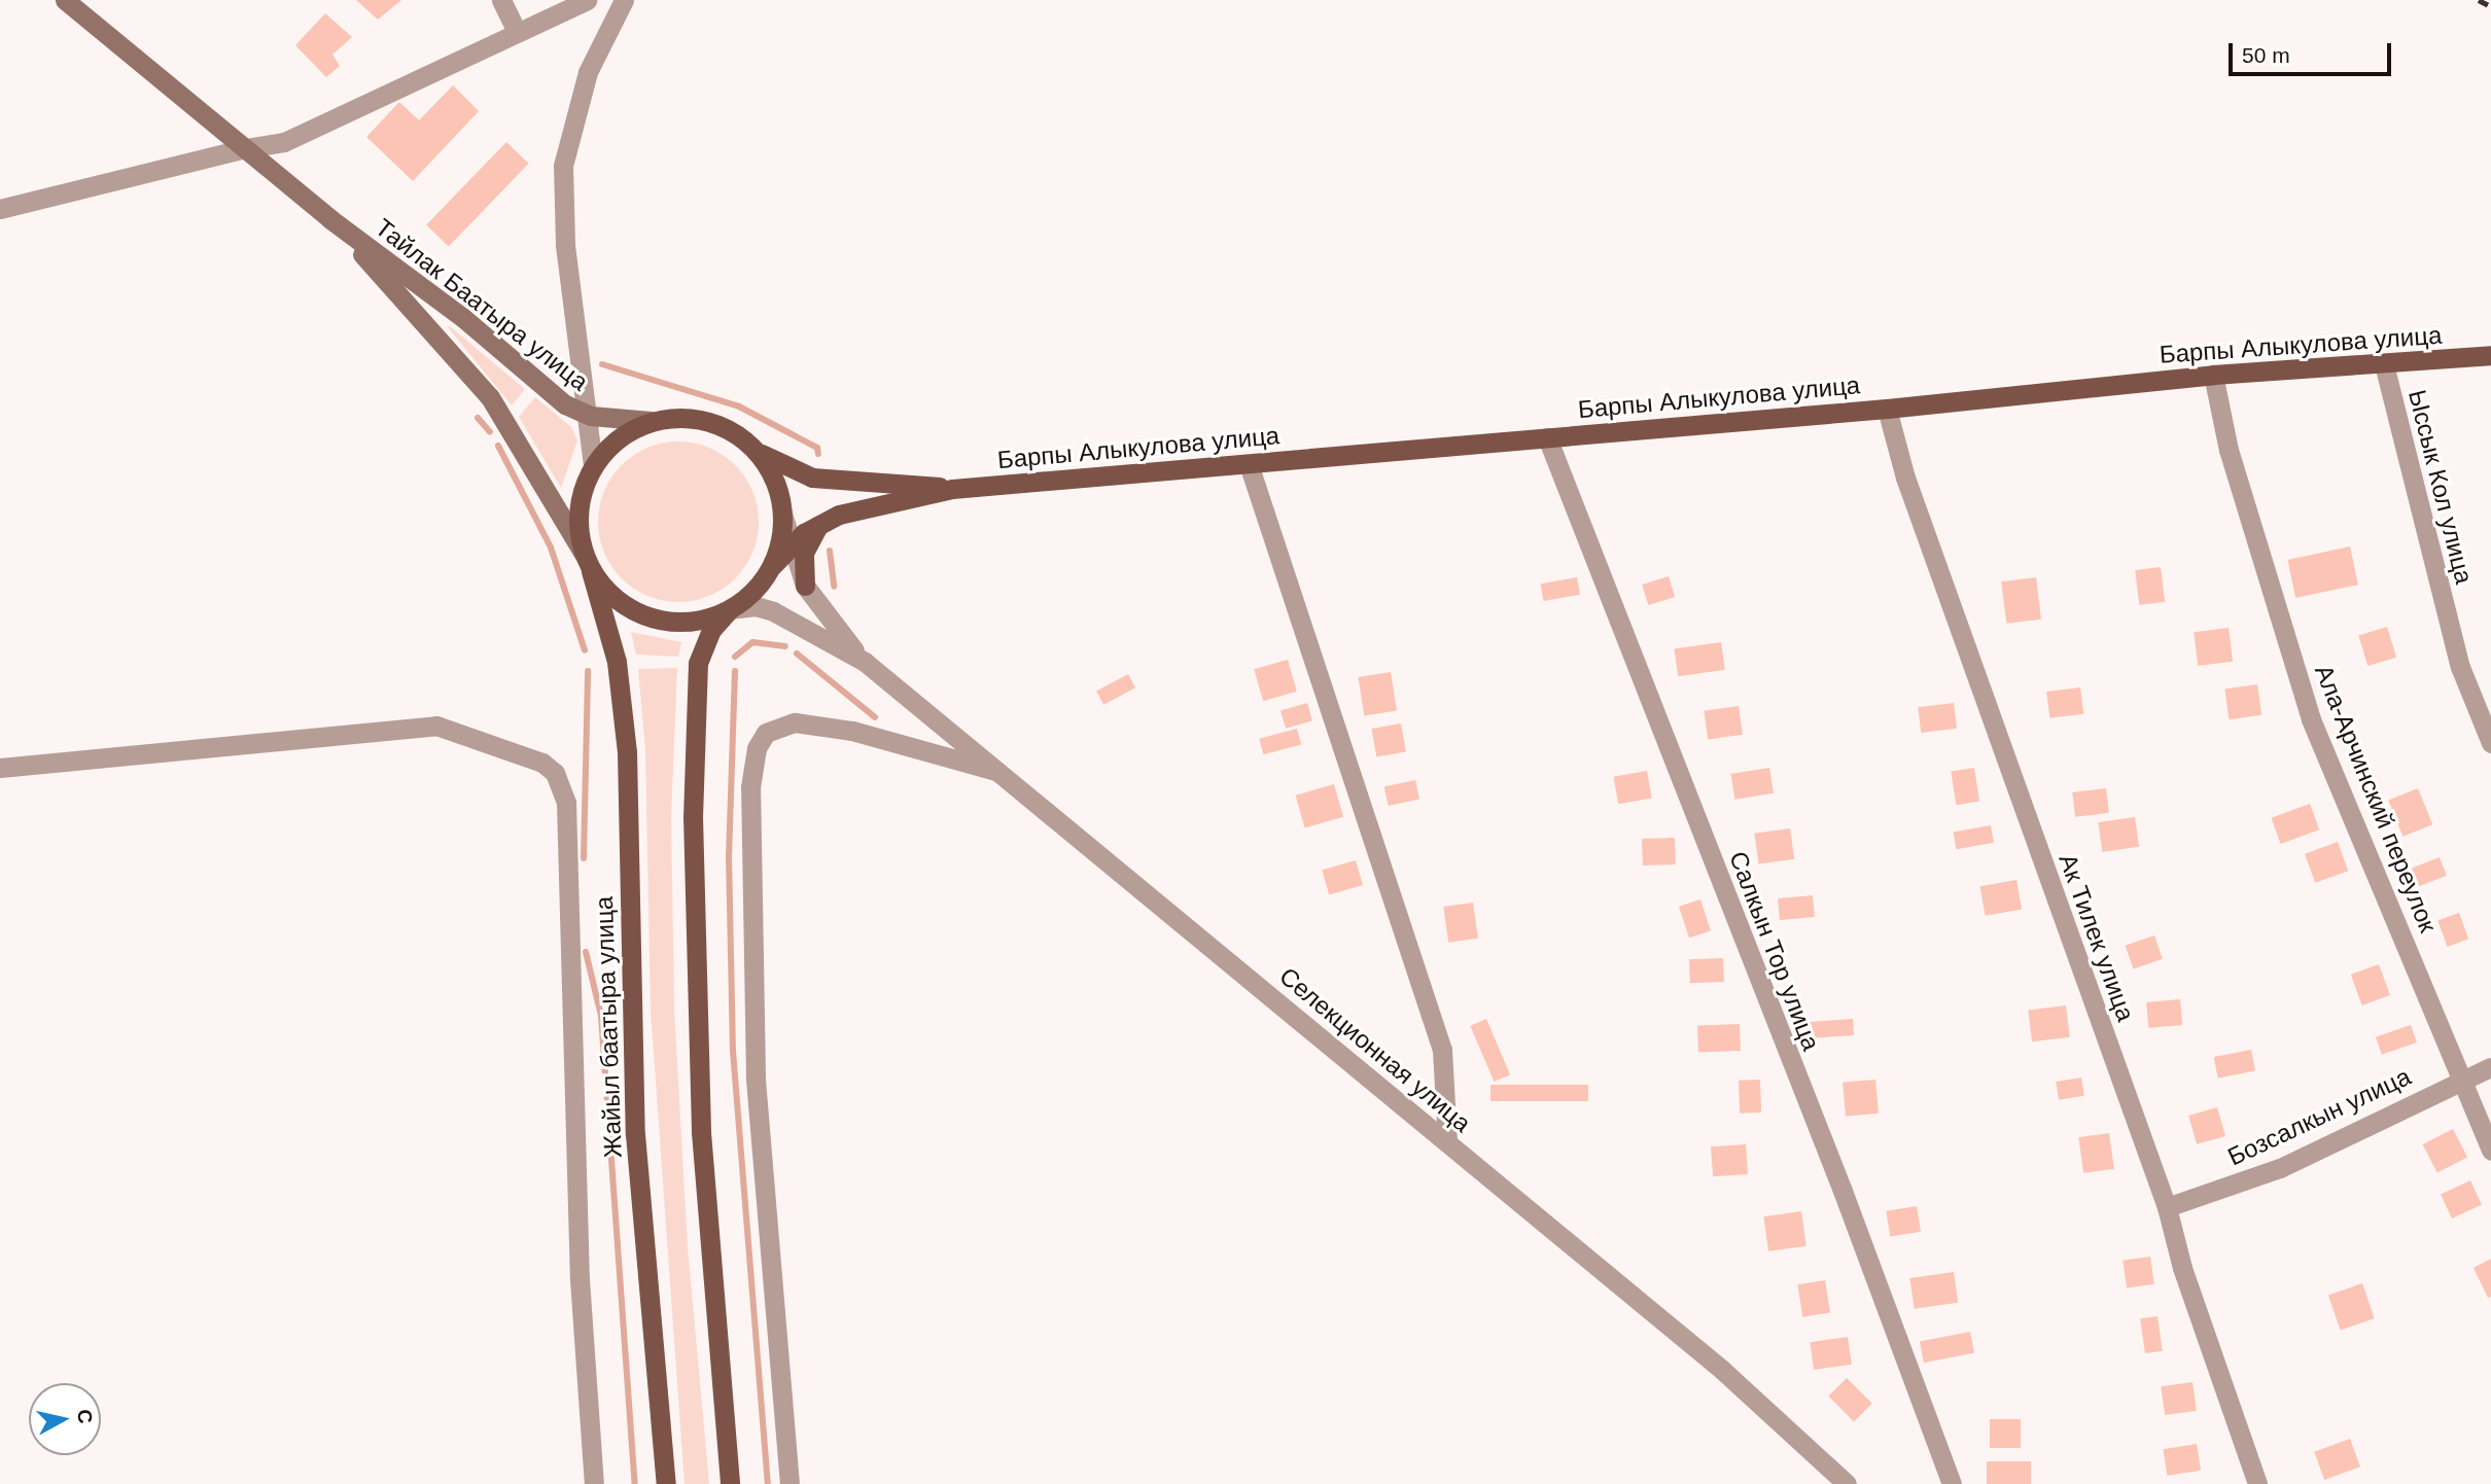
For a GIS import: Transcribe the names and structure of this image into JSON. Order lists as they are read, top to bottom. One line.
{"streets":{"main road":["Тайлак Баатыра улица","Барпы Алыкулова улица","Жайыл баатыра улица"],"street":["Ыссык Кол улица","Ала-Арчинский переулок","Ак Тилек улица","Салкын Тор улица","Селекционная улица","Бозсалкын улица"]},"crossings":[["Тайлак Баатыра улица","Барпы Алыкулова улица"],["Тайлак Баатыра улица","Жайыл баатыра улица"],["Тайлак Баатыра улица","Селекционная улица"],["Барпы Алыкулова улица","Ыссык Кол улица"],["Барпы Алыкулова улица","Ала-Арчинский переулок"],["Барпы Алыкулова улица","Ак Тилек улица"],["Барпы Алыкулова улица","Салкын Тор улица"],["Барпы Алыкулова улица","Жайыл баатыра улица"],["Барпы Алыкулова улица","Селекционная улица"],["Ала-Арчинский переулок","Бозсалкын улица"],["Ак Тилек улица","Бозсалкын улица"],["Жайыл баатыра улица","Селекционная улица"]],"scale_bar":"50 m","north":"right"}
